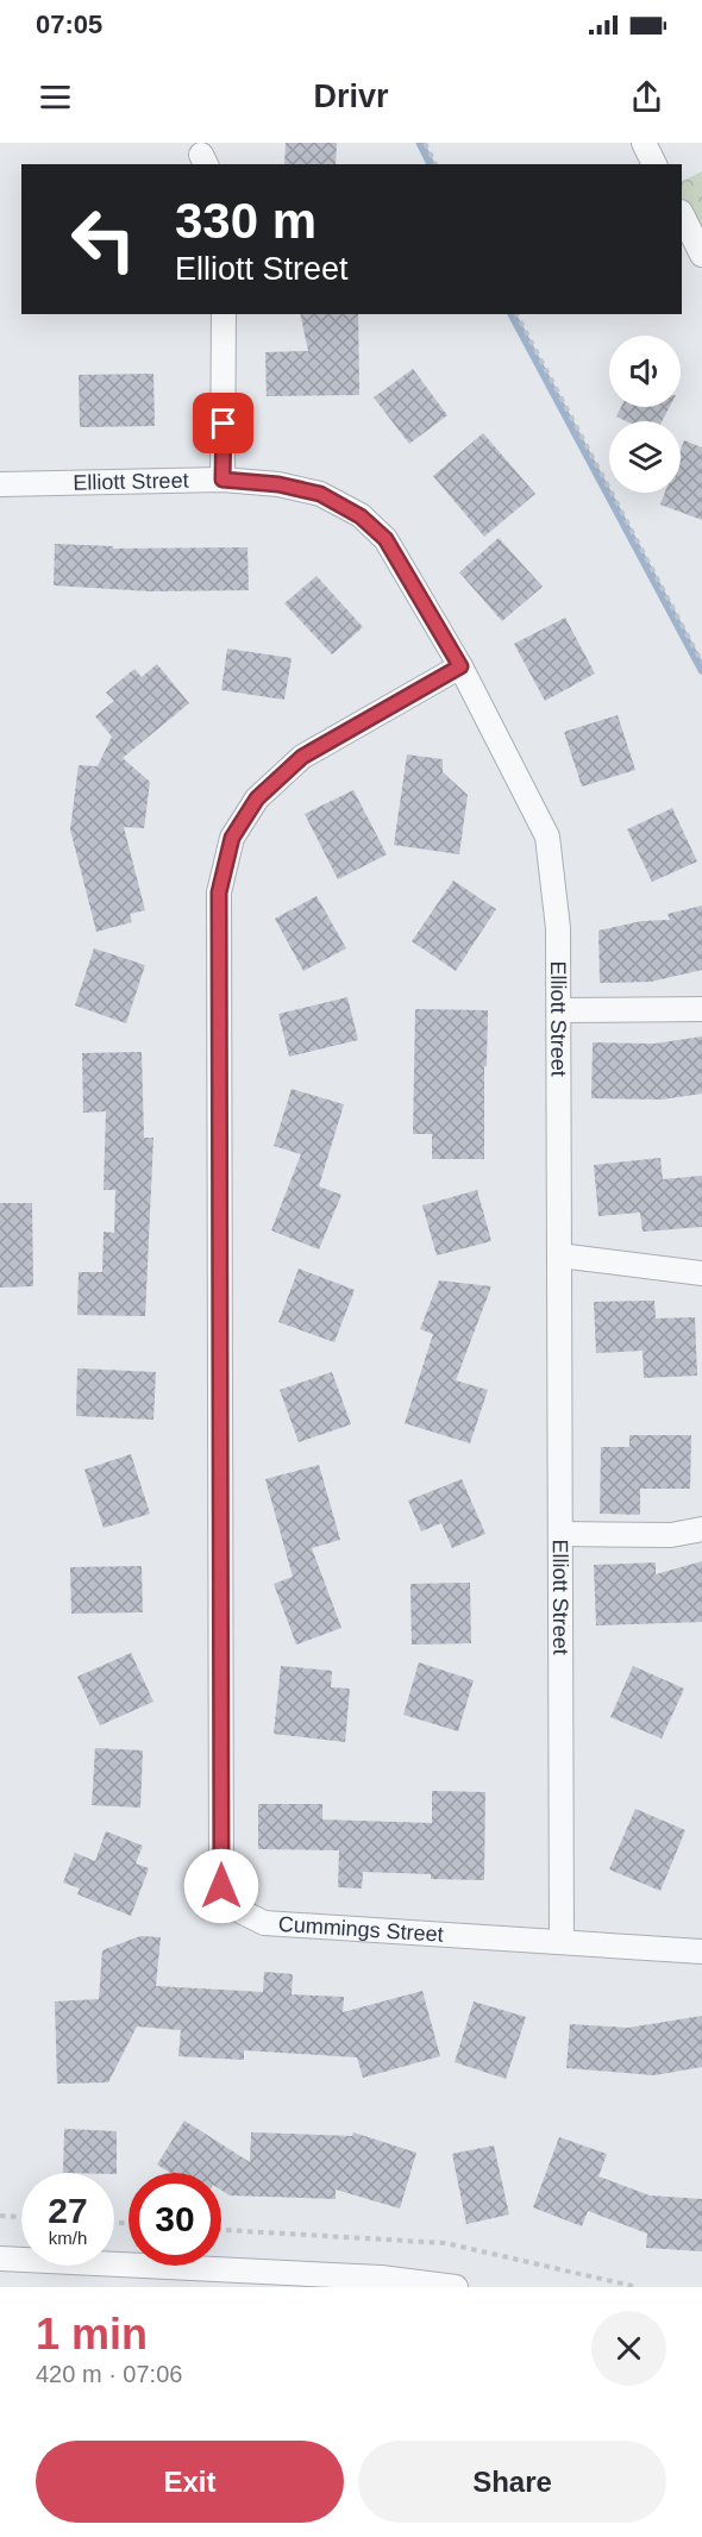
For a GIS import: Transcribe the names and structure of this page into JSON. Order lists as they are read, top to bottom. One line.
{"streets":{"street":["Elliott Street","Cummings Street"]},"crossings":[["Elliott Street","Cummings Street"]],"page":{"status":"07:05","header":"Drivr","turn":["330 m","Elliott Street"],"speed":"27 km/h","limit":"30","heading":["1 min","420 m · 07:06"],"buttons":["Exit","Share"]}}
